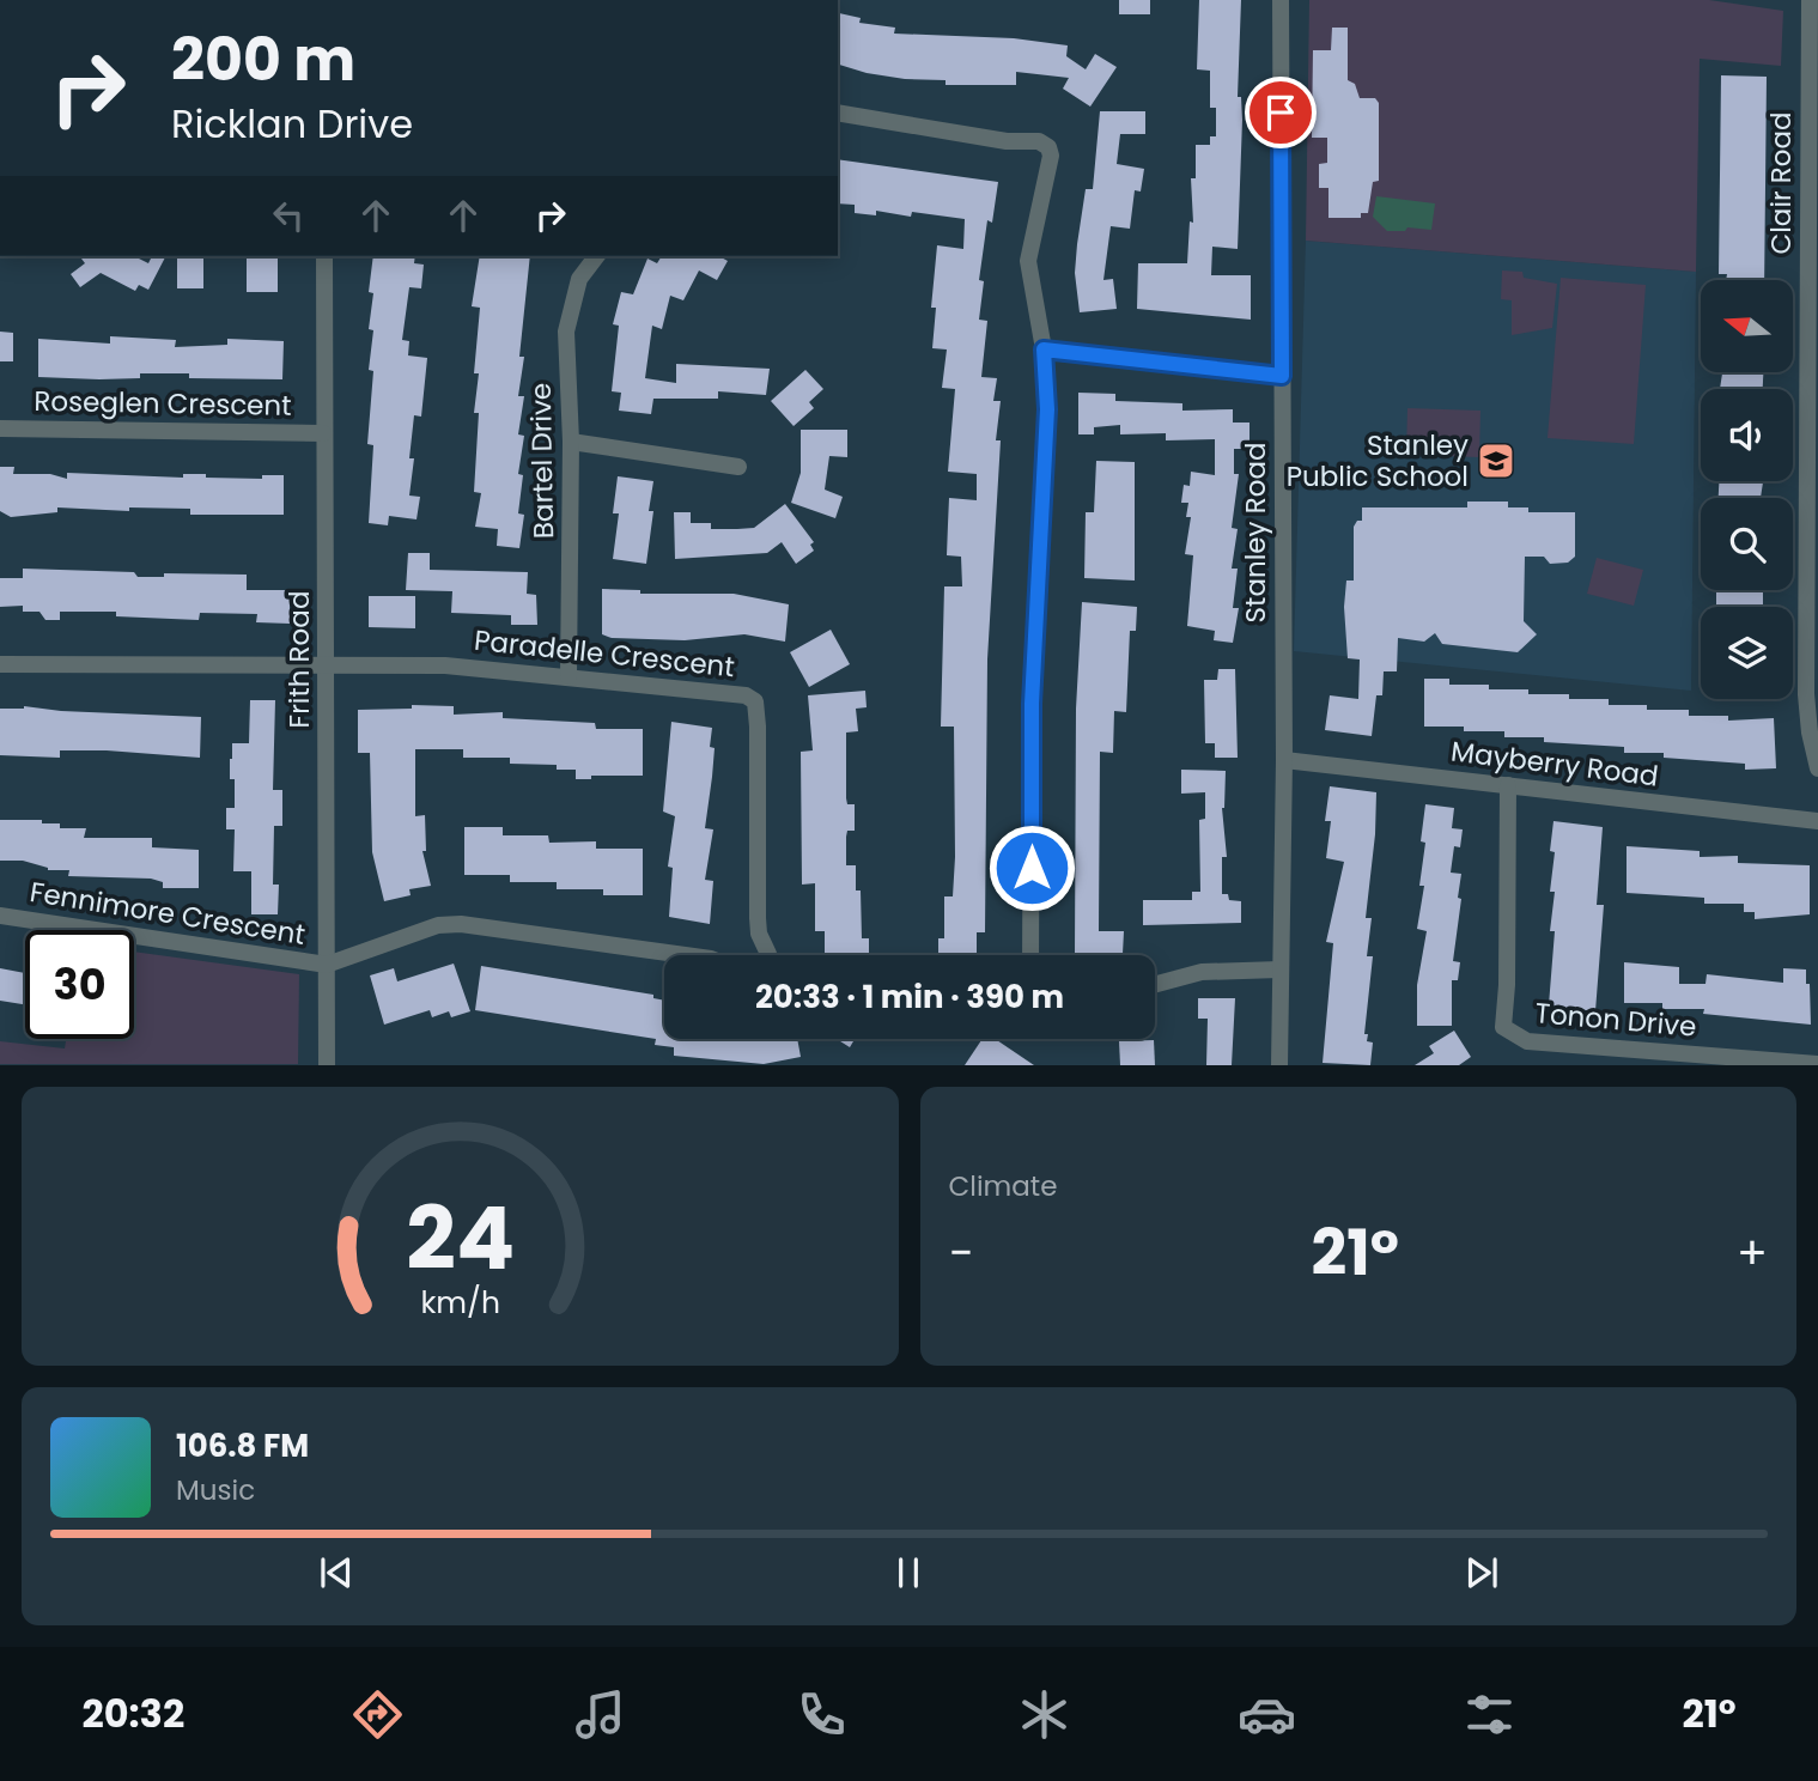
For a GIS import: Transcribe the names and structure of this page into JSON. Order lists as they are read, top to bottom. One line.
{"streets":{"street":["Clair Road","Roseglen Crescent","Bartel Drive","Stanley Road","Paradelle Crescent","Frith Road","Mayberry Road","Fennimore Crescent","Tonon Drive"]},"crossings":[["Roseglen Crescent","Frith Road"],["Bartel Drive","Paradelle Crescent"],["Stanley Road","Mayberry Road"],["Paradelle Crescent","Frith Road"],["Frith Road","Fennimore Crescent"],["Mayberry Road","Tonon Drive"]],"places":{"school or university":["Stanley Public School"]},"north":"left","page":{"turn":["200 m","Ricklan Drive"],"limit":"30","trip":"20:33 · 1 min · 390 m","tile":"Climate","heat":["−","21°","+"],"song":["106.8 FM","Music"],"tabs":["20:32","21°"],"gauge":["24","km/h"]}}
